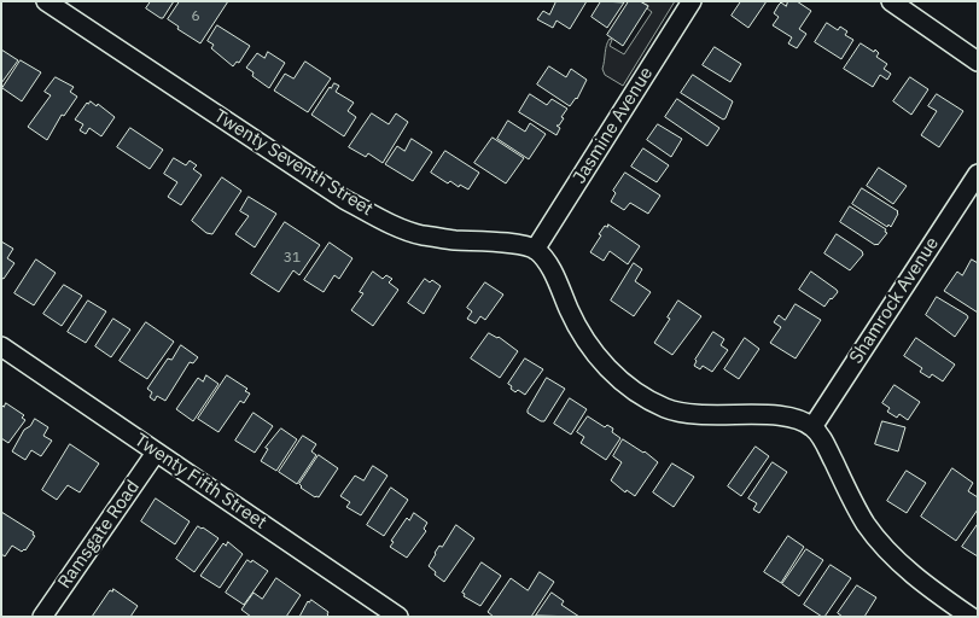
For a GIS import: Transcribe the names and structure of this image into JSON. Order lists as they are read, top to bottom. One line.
{"streets":{"street":["Jasmine Avenue","Twenty Seventh Street","Shamrock Avenue","Twenty Fifth Street","Ramsgate Road"]},"crossings":[["Jasmine Avenue","Twenty Seventh Street"],["Twenty Fifth Street","Ramsgate Road"]],"house_numbers":["6","31"]}
